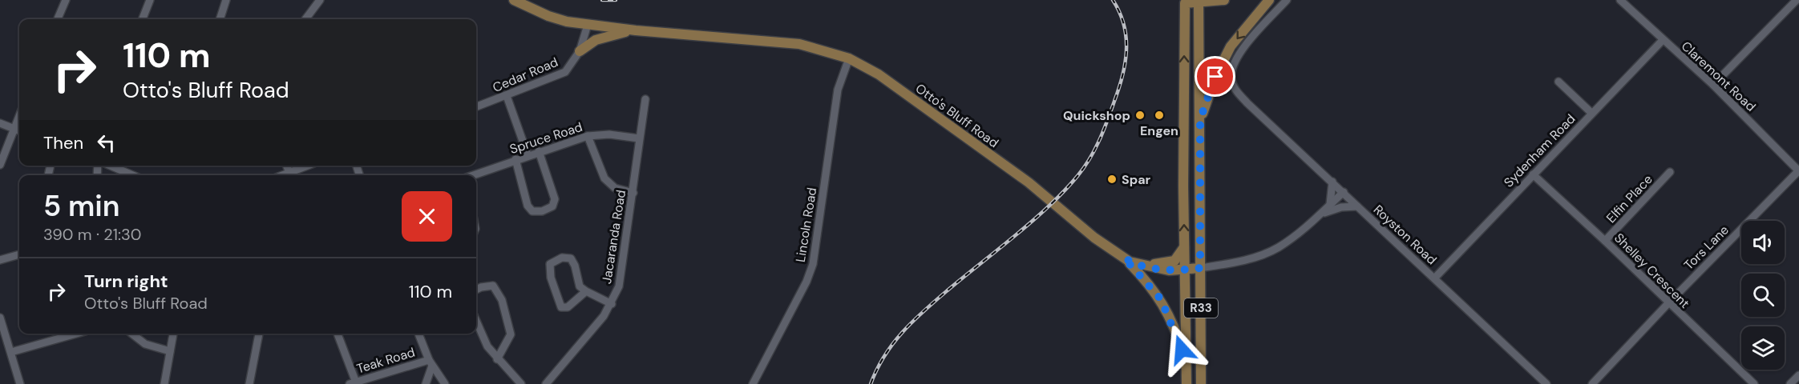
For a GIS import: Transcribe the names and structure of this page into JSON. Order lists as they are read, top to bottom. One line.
{"streets":{"main road":["Otto's Bluff Road","R33"],"street":["Cedar Road","Claremont Road","Spruce Road","Sydenham Road","Elfin Place","Lincoln Road","Royston Road","Jacaranda Road","Tors Lane","Shelley Crescent","Teak Road"]},"crossings":[["Cedar Road","Otto's Bluff Road"],["Claremont Road","Sydenham Road"],["Claremont Road","Tors Lane"],["Otto's Bluff Road","Lincoln Road"],["Otto's Bluff Road","Royston Road"],["Otto's Bluff Road","R33"],["Spruce Road","Jacaranda Road"],["Sydenham Road","Royston Road"],["Sydenham Road","Shelley Crescent"],["Elfin Place","Shelley Crescent"],["Tors Lane","Shelley Crescent"]],"places":["Quickshop","Engen","Spar"],"page":{"turn":["110 m","Otto's Bluff Road"],"then":"Then","heading":["5 min","390 m · 21:30"],"list":[{"name":"Turn right","note":"Otto's Bluff Road","value":"110 m"}]}}
